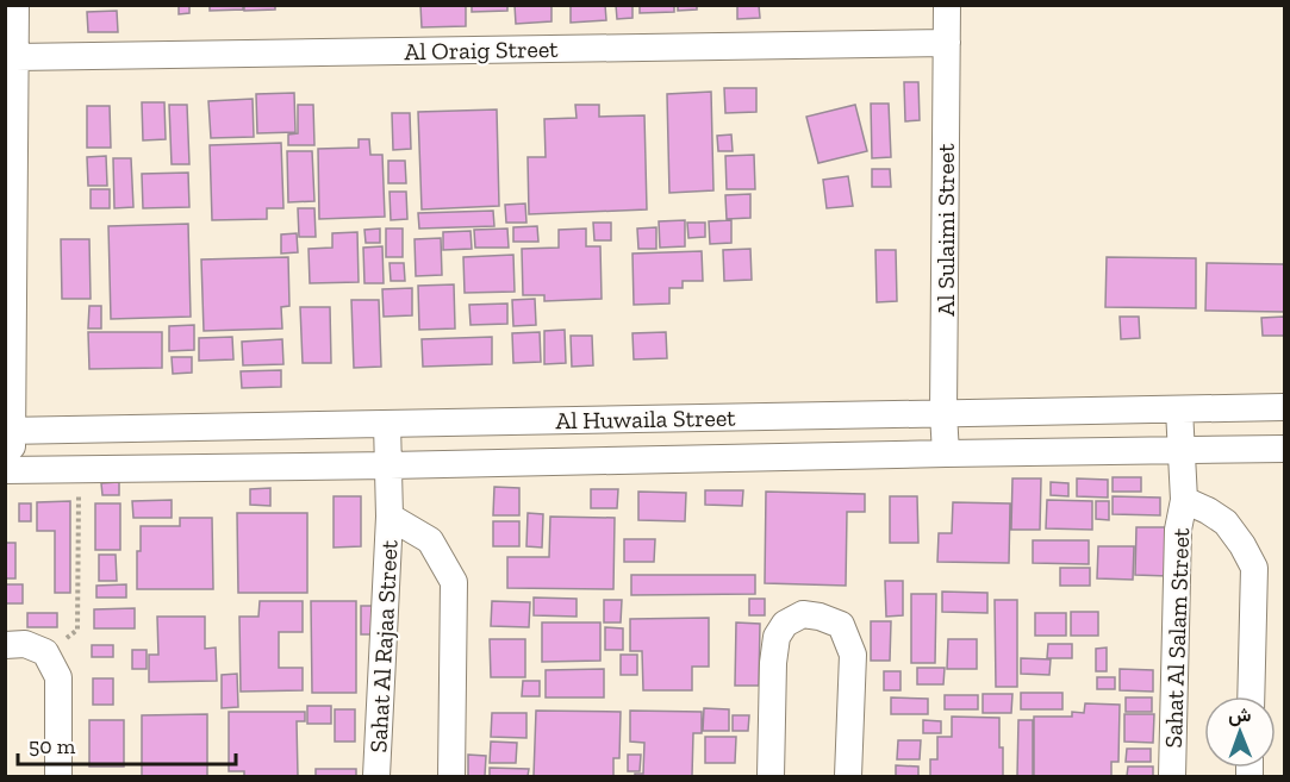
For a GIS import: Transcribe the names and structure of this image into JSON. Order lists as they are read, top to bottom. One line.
{"streets":{"street":["Al Oraig Street","Al Sulaimi Street","Al Huwaila Street","Sahat Al Salam Street","Sahat Al Rajaa Street"]},"crossings":[["Al Oraig Street","Al Sulaimi Street"],["Al Sulaimi Street","Al Huwaila Street"],["Al Huwaila Street","Sahat Al Salam Street"],["Al Huwaila Street","Sahat Al Rajaa Street"]],"scale_bar":"50 m","north":"top"}
